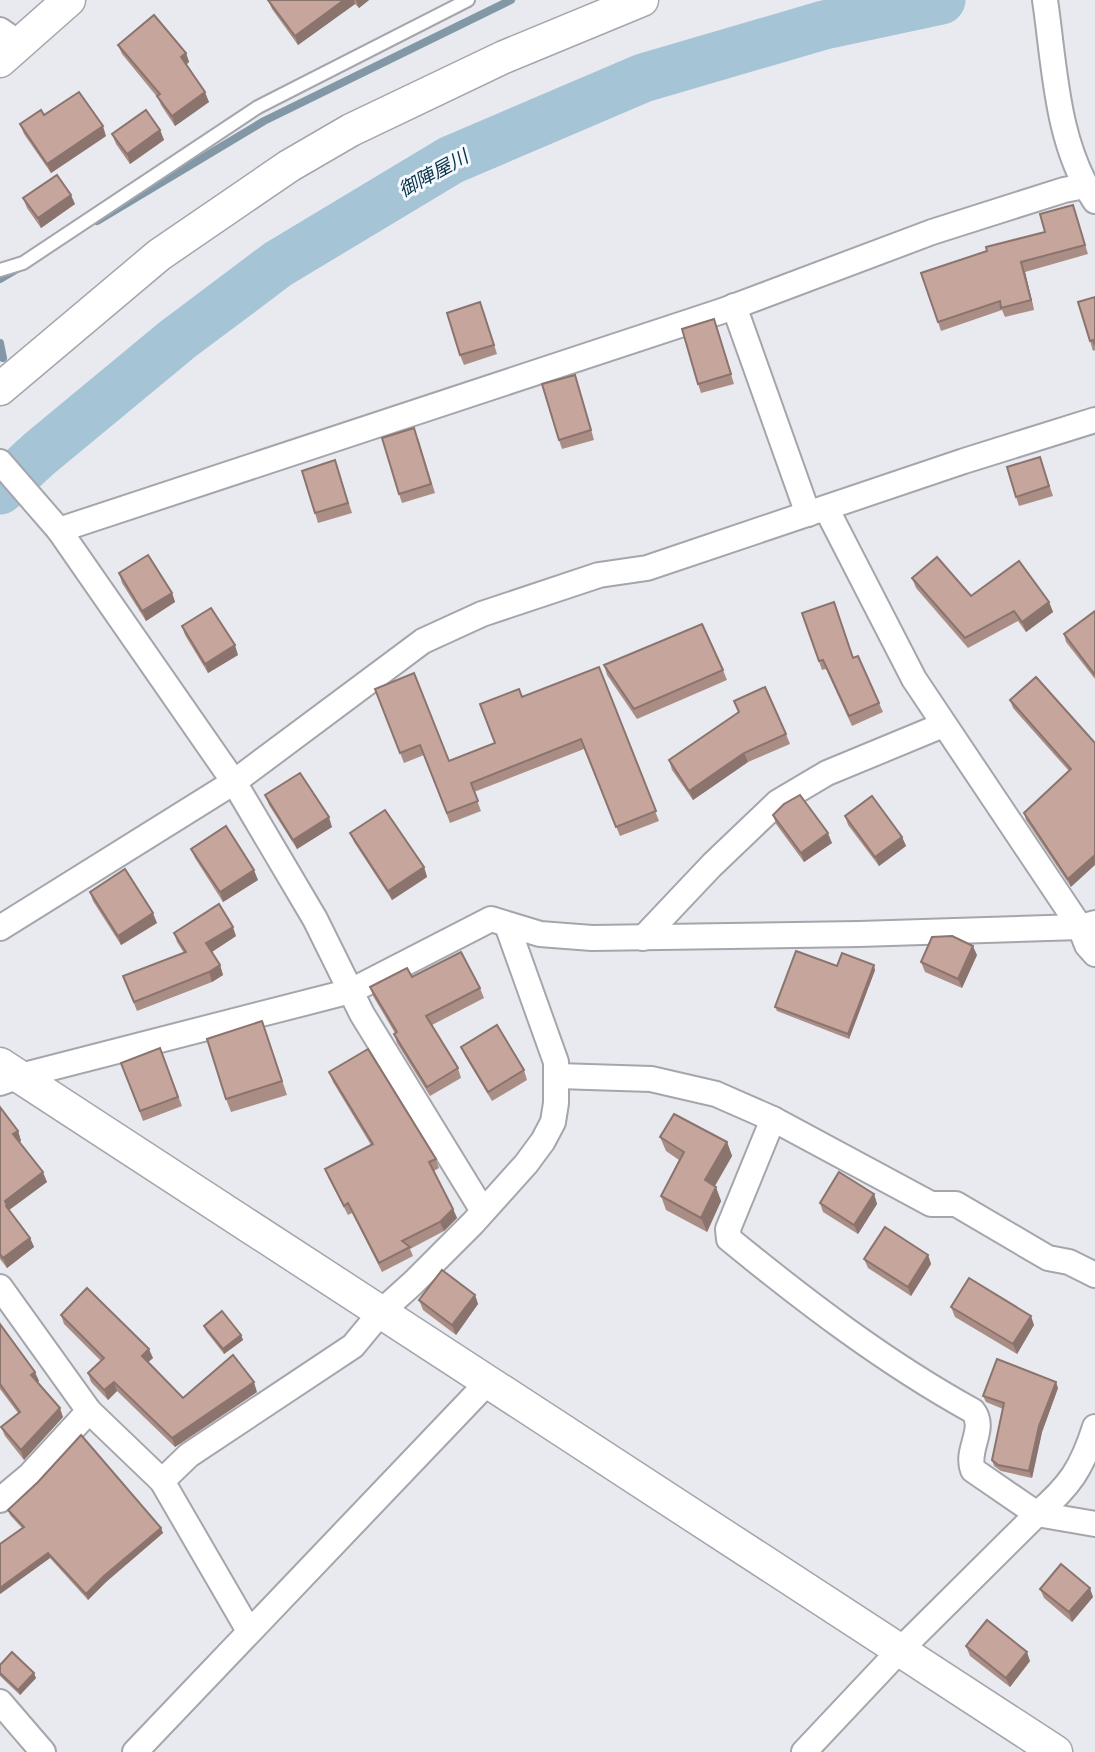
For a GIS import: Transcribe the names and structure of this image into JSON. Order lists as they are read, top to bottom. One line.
{"water":["御陣屋川"]}
